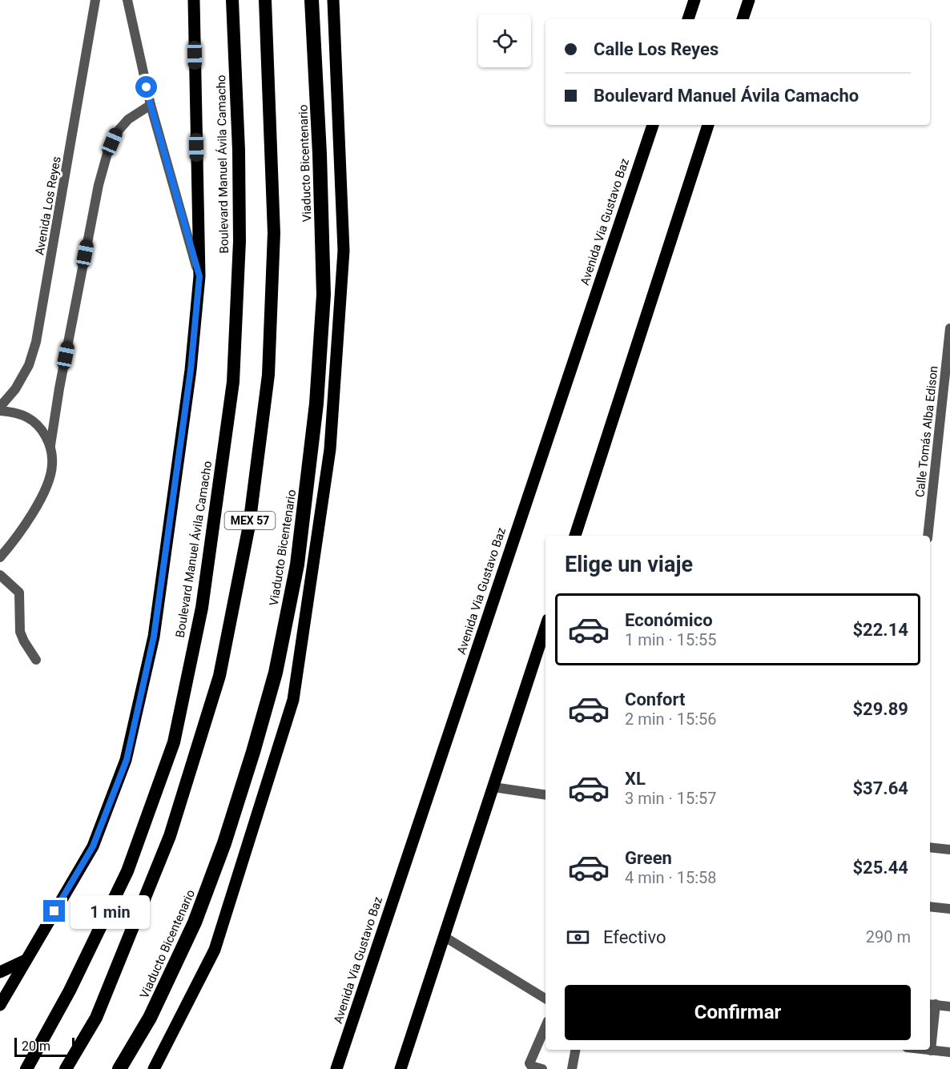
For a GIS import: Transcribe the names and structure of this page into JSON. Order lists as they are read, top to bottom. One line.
{"streets":{"highway":["Viaducto Bicentenario","Boulevard Manuel Ávila Camacho","MEX 57"],"main road":["Avenida Via Gustavo Baz"],"street":["Avenida Los Reyes","Calle Tomás Alba Edison"]},"scale_bar":"20 m","page":{"banner":["Calle Los Reyes","Boulevard Manuel Ávila Camacho"],"heading":"Elige un viaje","list":[{"name":"Económico","note":"1 min · 15:55","value":"$22.14"},{"name":"Confort","note":"2 min · 15:56","value":"$29.89"},{"name":"XL","note":"3 min · 15:57","value":"$37.64"},{"name":"Green","note":"4 min · 15:58","value":"$25.44"}],"bubble":"1 min","pay":["Efectivo","290 m"],"buttons":"Confirmar","scale":"20 m"}}
